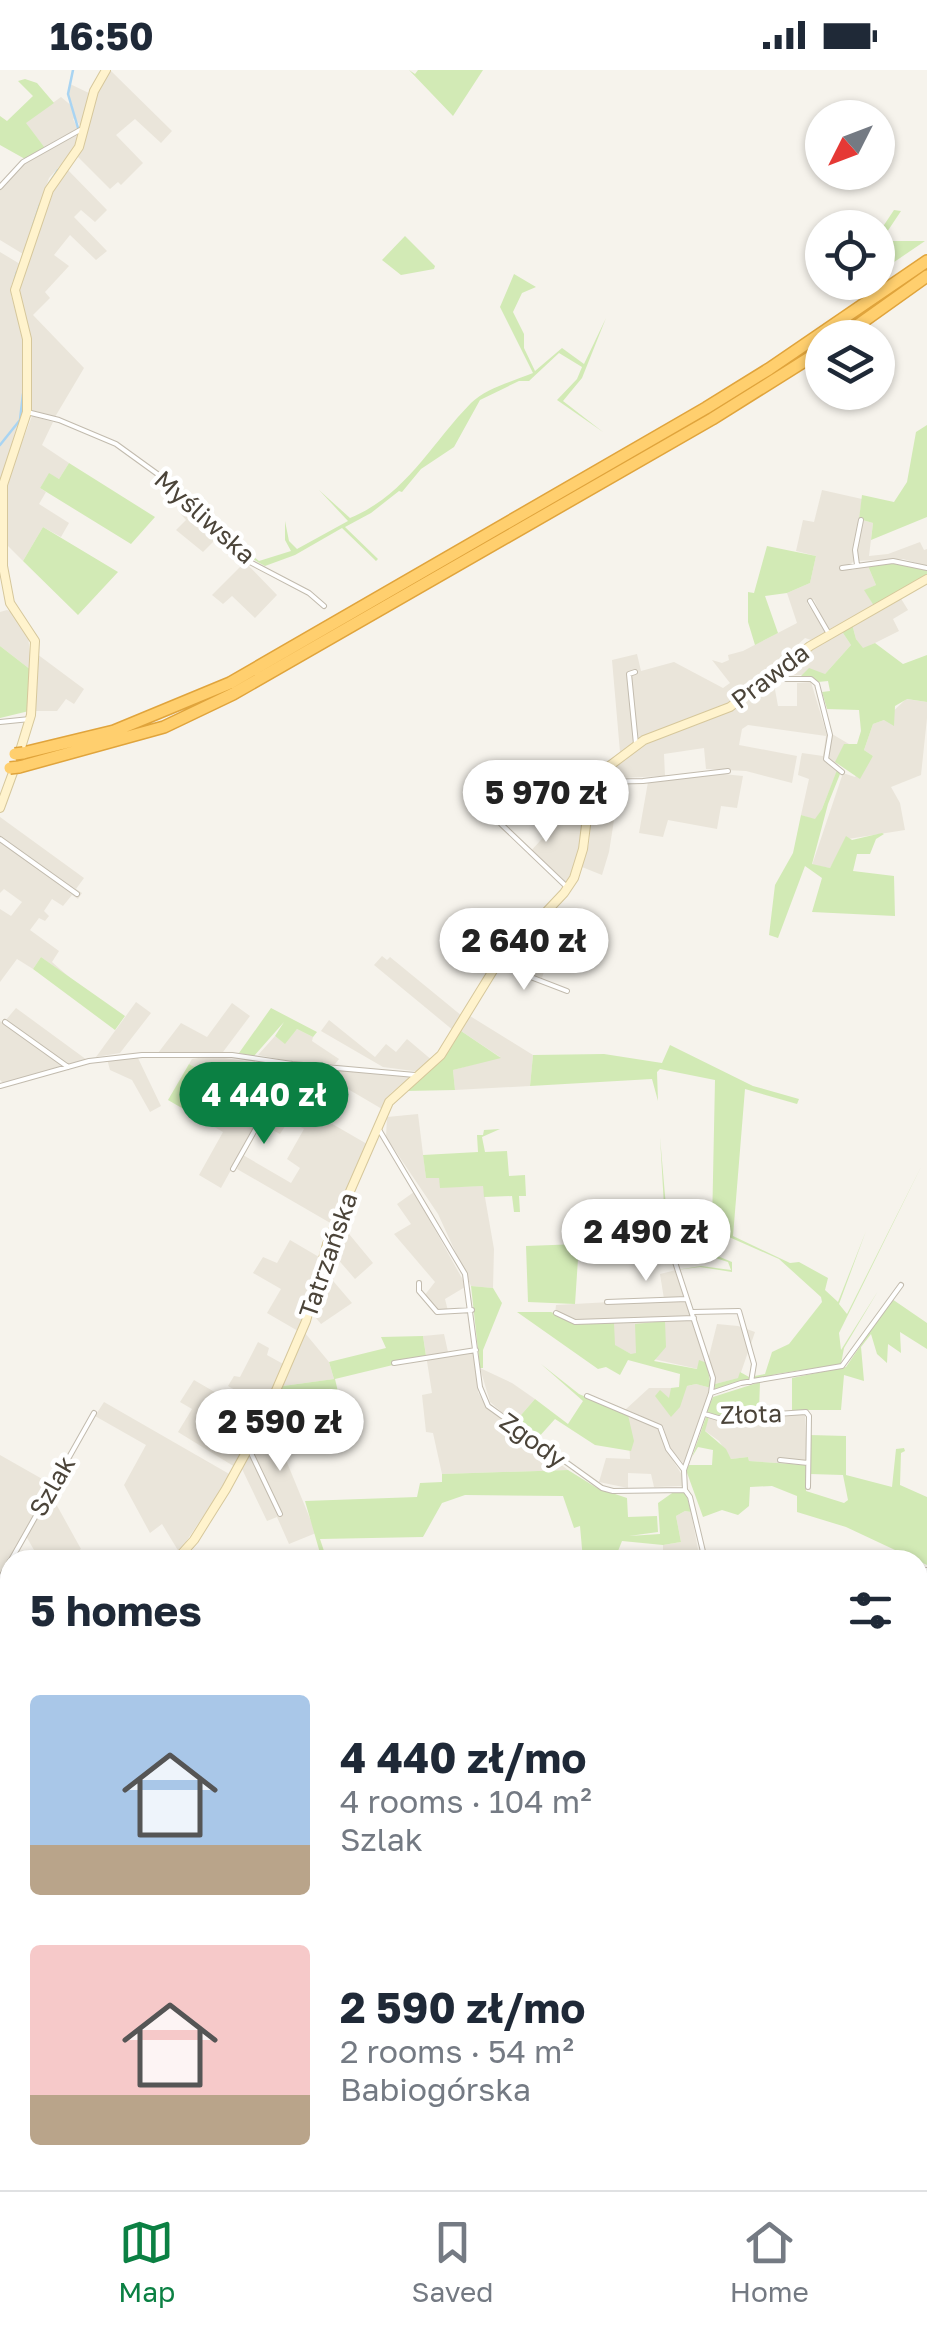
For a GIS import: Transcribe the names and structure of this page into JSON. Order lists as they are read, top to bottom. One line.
{"streets":{"street":["Myśliwska","Prawda","Tatrzańska","Złota","Zgody","Szlak"]},"crossings":[["Tatrzańska","Zgody"]],"north":"bottom left","page":{"status":"16:50","price":["5 970 zł","2 640 zł","4 440 zł","2 490 zł","2 590 zł"],"heading":"5 homes","list":[{"name":"4 440 zł/mo","note":"4 rooms · 104 m² · Szlak"},{"name":"2 590 zł/mo","note":"2 rooms · 54 m² · Babiogórska"}],"tabs":["Map","Saved","Home"]}}
